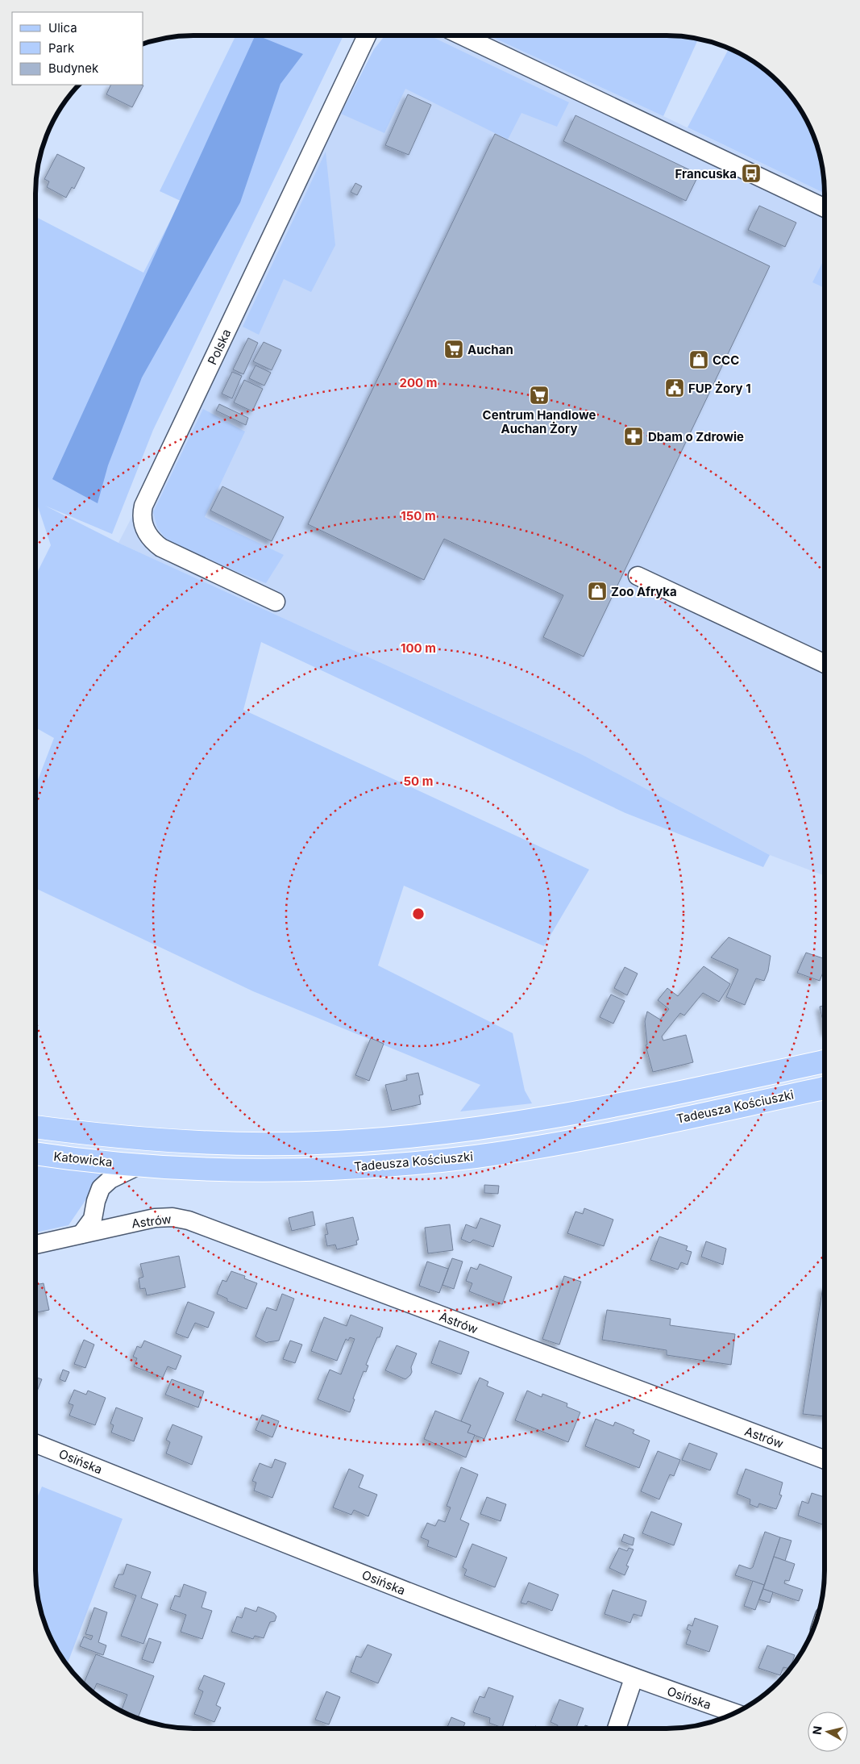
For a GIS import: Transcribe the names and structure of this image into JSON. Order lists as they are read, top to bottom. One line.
{"streets":{"main road":["Tadeusza Kościuszki","Katowicka"],"street":["Polska","Astrów","Osińska"]},"crossings":[["Tadeusza Kościuszki","Katowicka"],["Tadeusza Kościuszki","Astrów"]],"places":{"bus stop":["Francuska"],"supermarket":["Auchan","Centrum Handlowe Auchan Żory"],"shop":["CCC","Zoo Afryka"],"public building":["FUP Żory 1"],"pharmacy":["Dbam o Zdrowie"]},"legend":["Ulica","Park","Budynek"],"north":"left","rings":["200 m","150 m","100 m","50 m"]}
